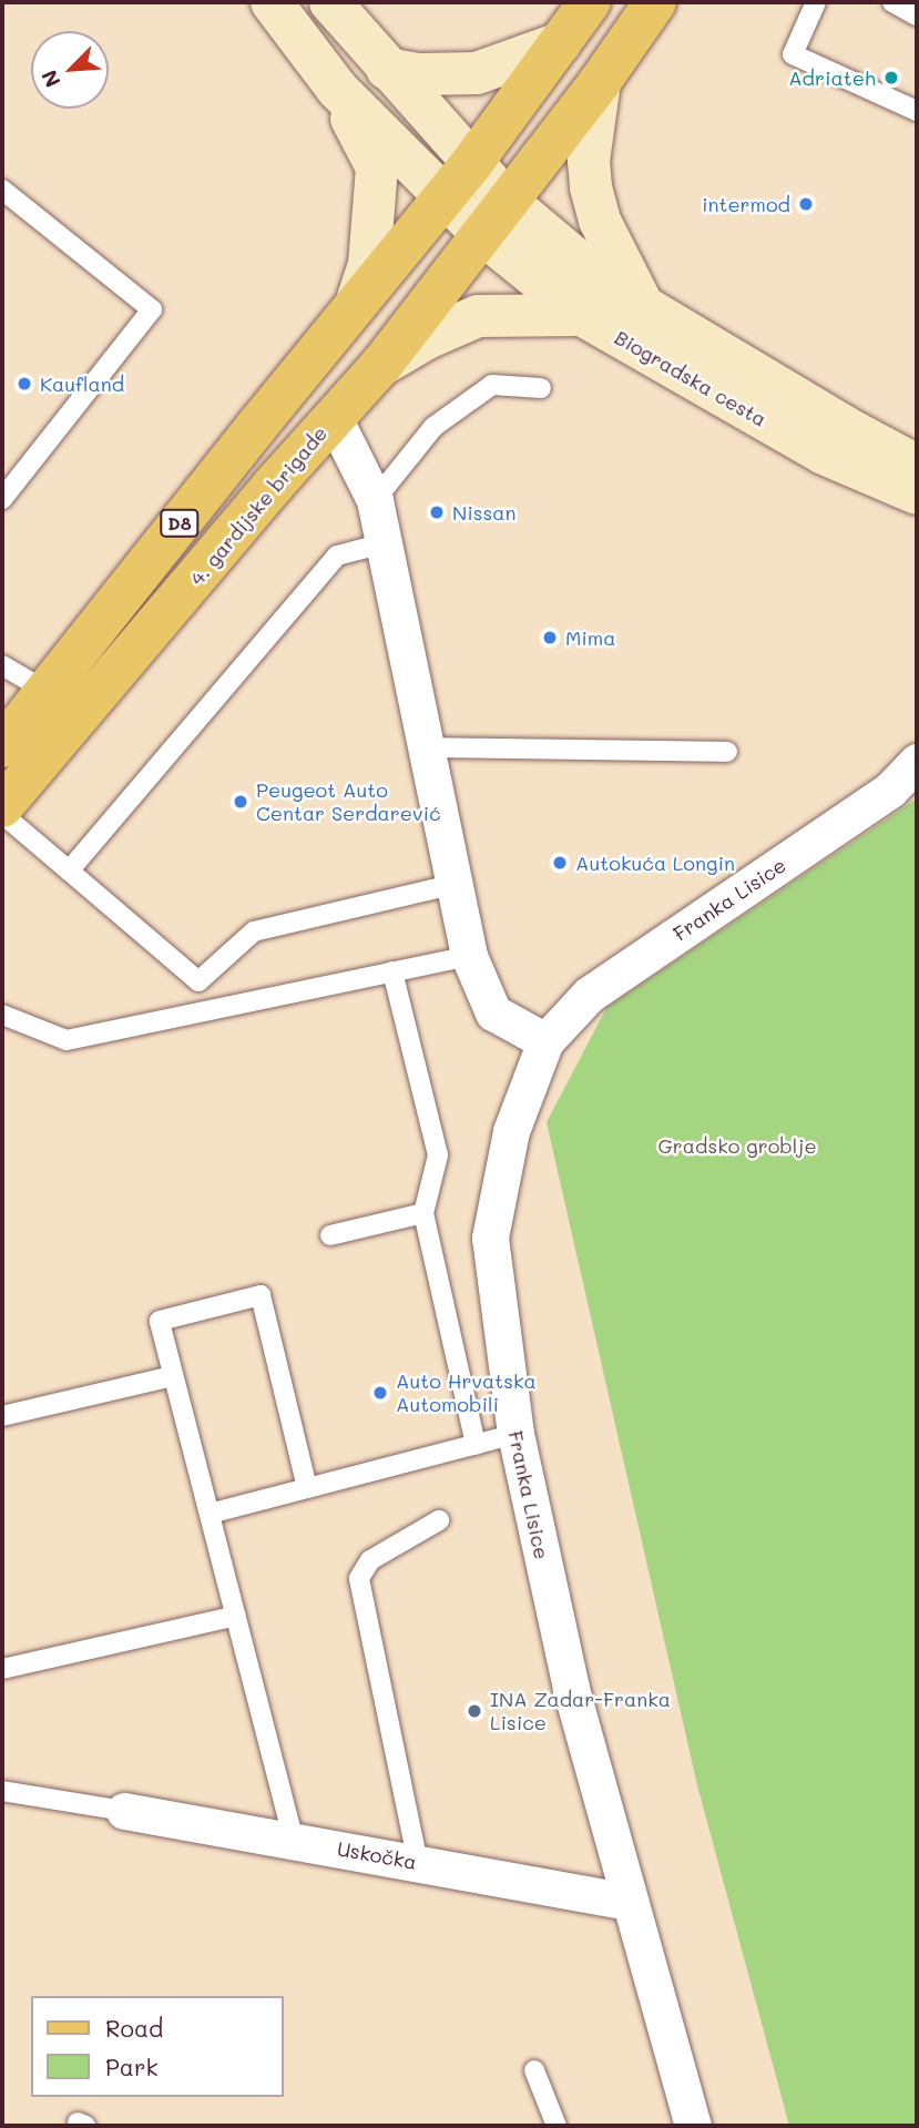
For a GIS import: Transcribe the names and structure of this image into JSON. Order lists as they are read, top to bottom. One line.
{"streets":{"main road":["Biogradska cesta","4. gardijske brigade","D8"],"street":["Franka Lisice","Uskočka"]},"crossings":[["Biogradska cesta","4. gardijske brigade"],["Biogradska cesta","D8"],["4. gardijske brigade","D8"],["Franka Lisice","Uskočka"]],"parks":["Gradsko groblje"],"places":["Adriateh","intermod","Kaufland","Nissan","Mima","Peugeot Auto Centar Serdarević","Autokuća Longin","Auto Hrvatska Automobili","INA Zadar-Franka Lisice"],"legend":["Road","Park"],"north":"bottom left"}
